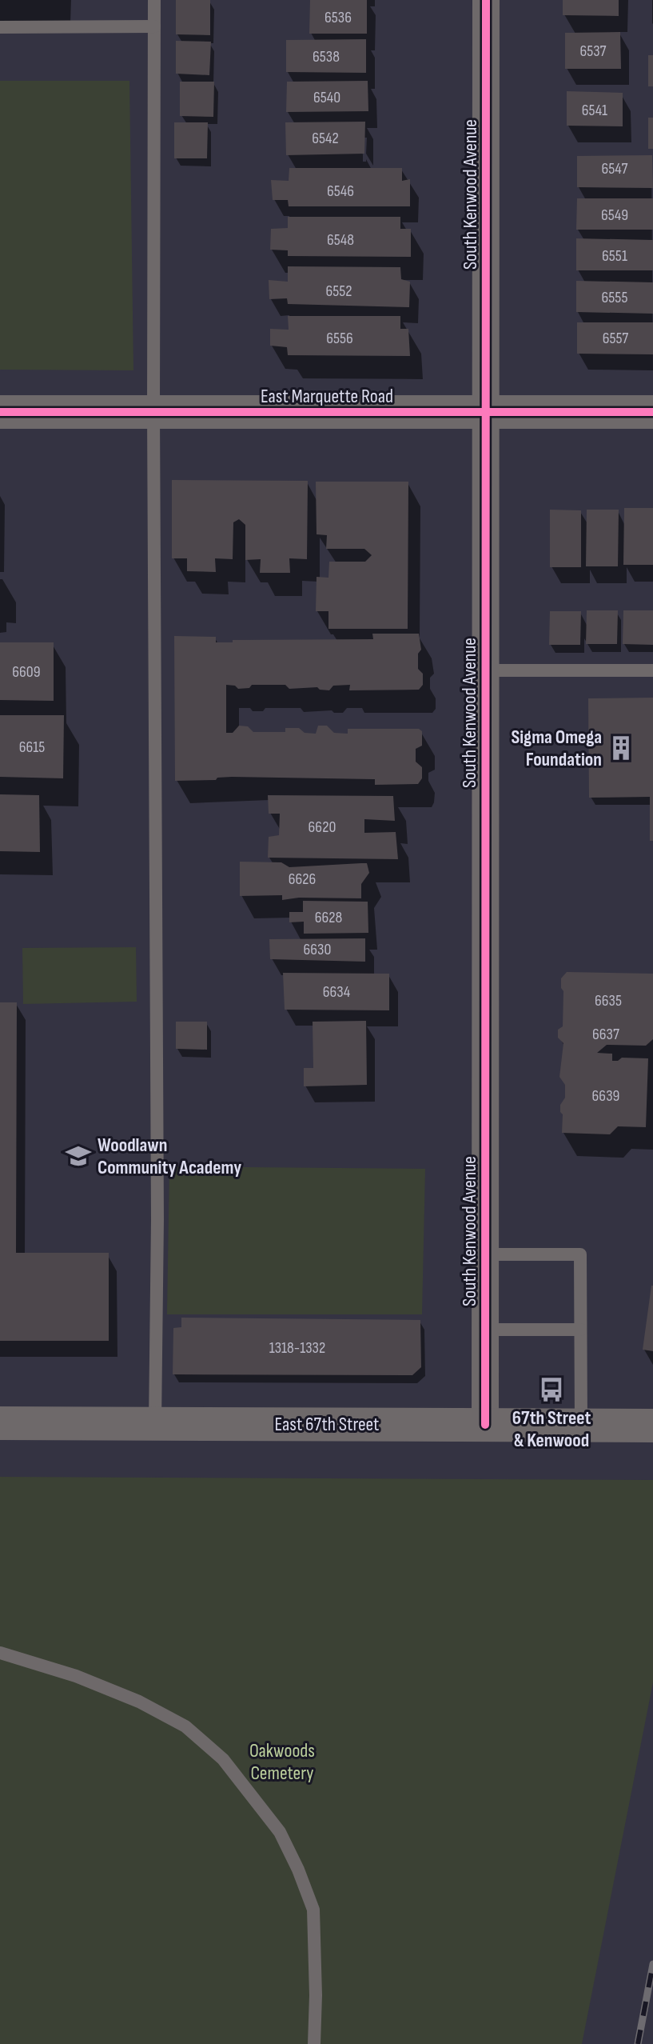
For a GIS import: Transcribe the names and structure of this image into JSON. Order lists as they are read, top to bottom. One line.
{"streets":{"street":["South Kenwood Avenue","East Marquette Road","East 67th Street"]},"crossings":[["South Kenwood Avenue","East Marquette Road"],["South Kenwood Avenue","East 67th Street"]],"parks":["Oakwoods Cemetery"],"places":{"building":["Sigma Omega Foundation"],"school or university":["Woodlawn Community Academy"],"bus stop":["67th Street & Kenwood"]},"house_numbers":["6536","6537","6538","6540","6541","6542","6547","6546","6549","6548","6551","6552","6555","6556","6557","6609","6615","6620","6626","6628","6630","6634","6635","6637","6639","1318-1332"]}
